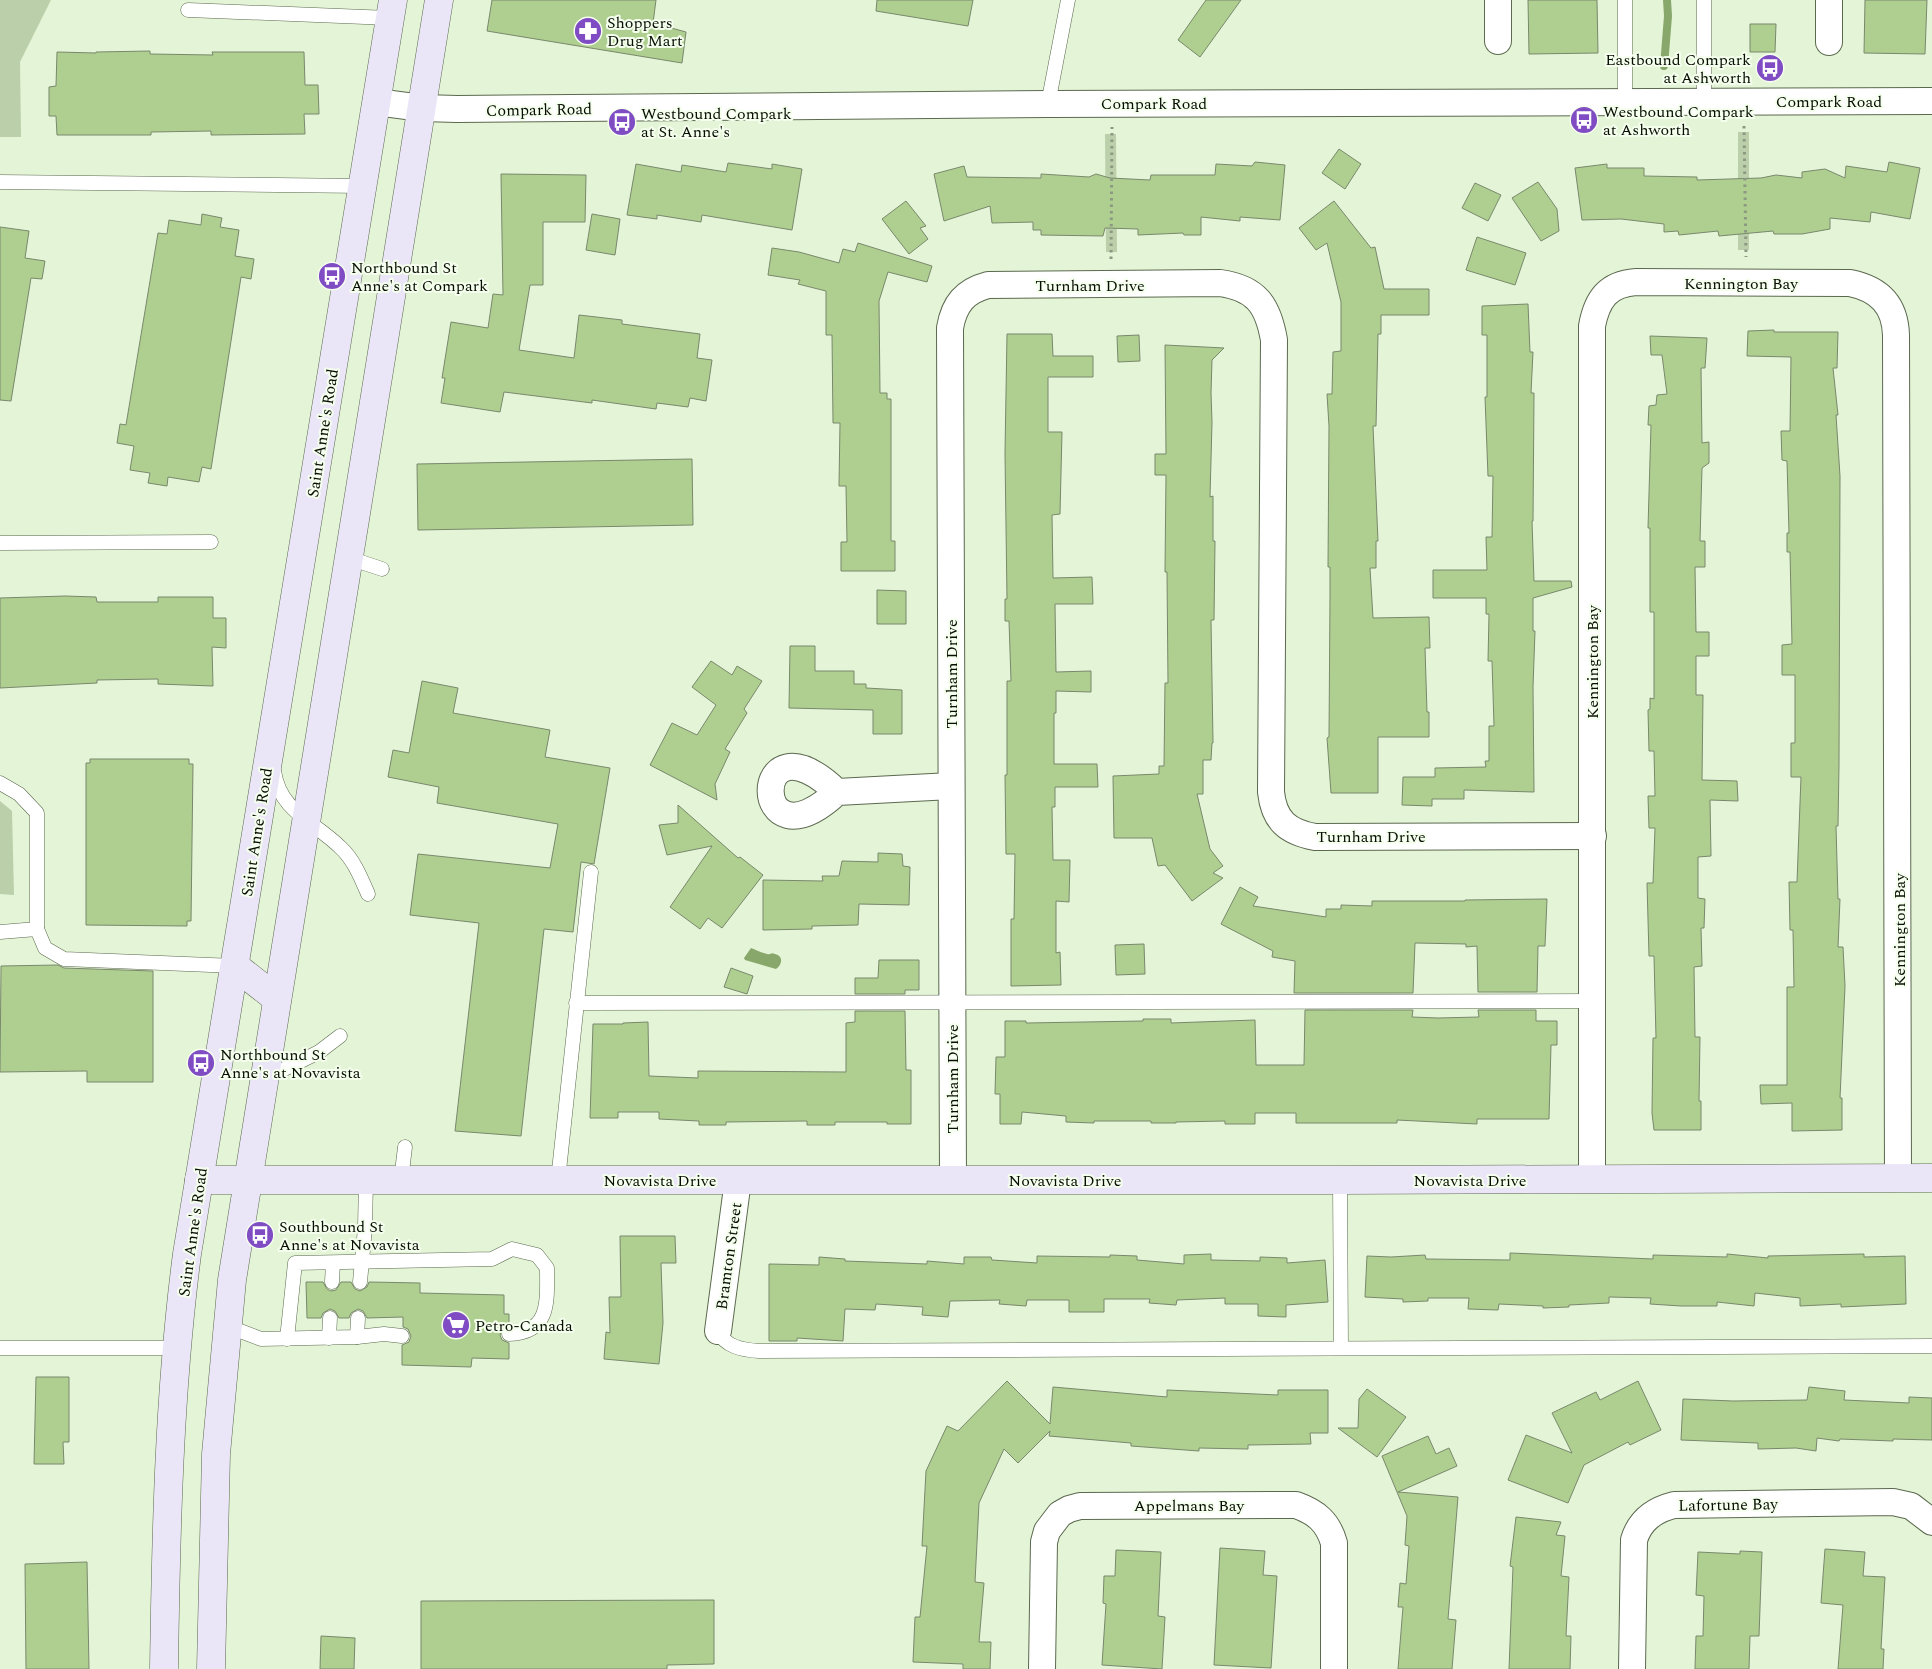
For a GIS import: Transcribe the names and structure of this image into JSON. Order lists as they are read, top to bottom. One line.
{"streets":{"main road":["Saint Anne's Road","Novavista Drive"],"street":["Compark Road","Kennington Bay","Turnham Drive","Bramton Street","Lafortune Bay","Appelmans Bay"]},"crossings":[["Compark Road","Saint Anne's Road"],["Kennington Bay","Turnham Drive"],["Kennington Bay","Novavista Drive"],["Turnham Drive","Novavista Drive"],["Saint Anne's Road","Novavista Drive"],["Novavista Drive","Bramton Street"]],"places":{"pharmacy":["Shoppers Drug Mart"],"bus stop":["Eastbound Compark at Ashworth","Westbound Compark at Ashworth","Westbound Compark at St. Anne's","Northbound St Anne's at Compark","Northbound St Anne's at Novavista","Southbound St Anne's at Novavista"],"supermarket":["Petro-Canada"]}}
